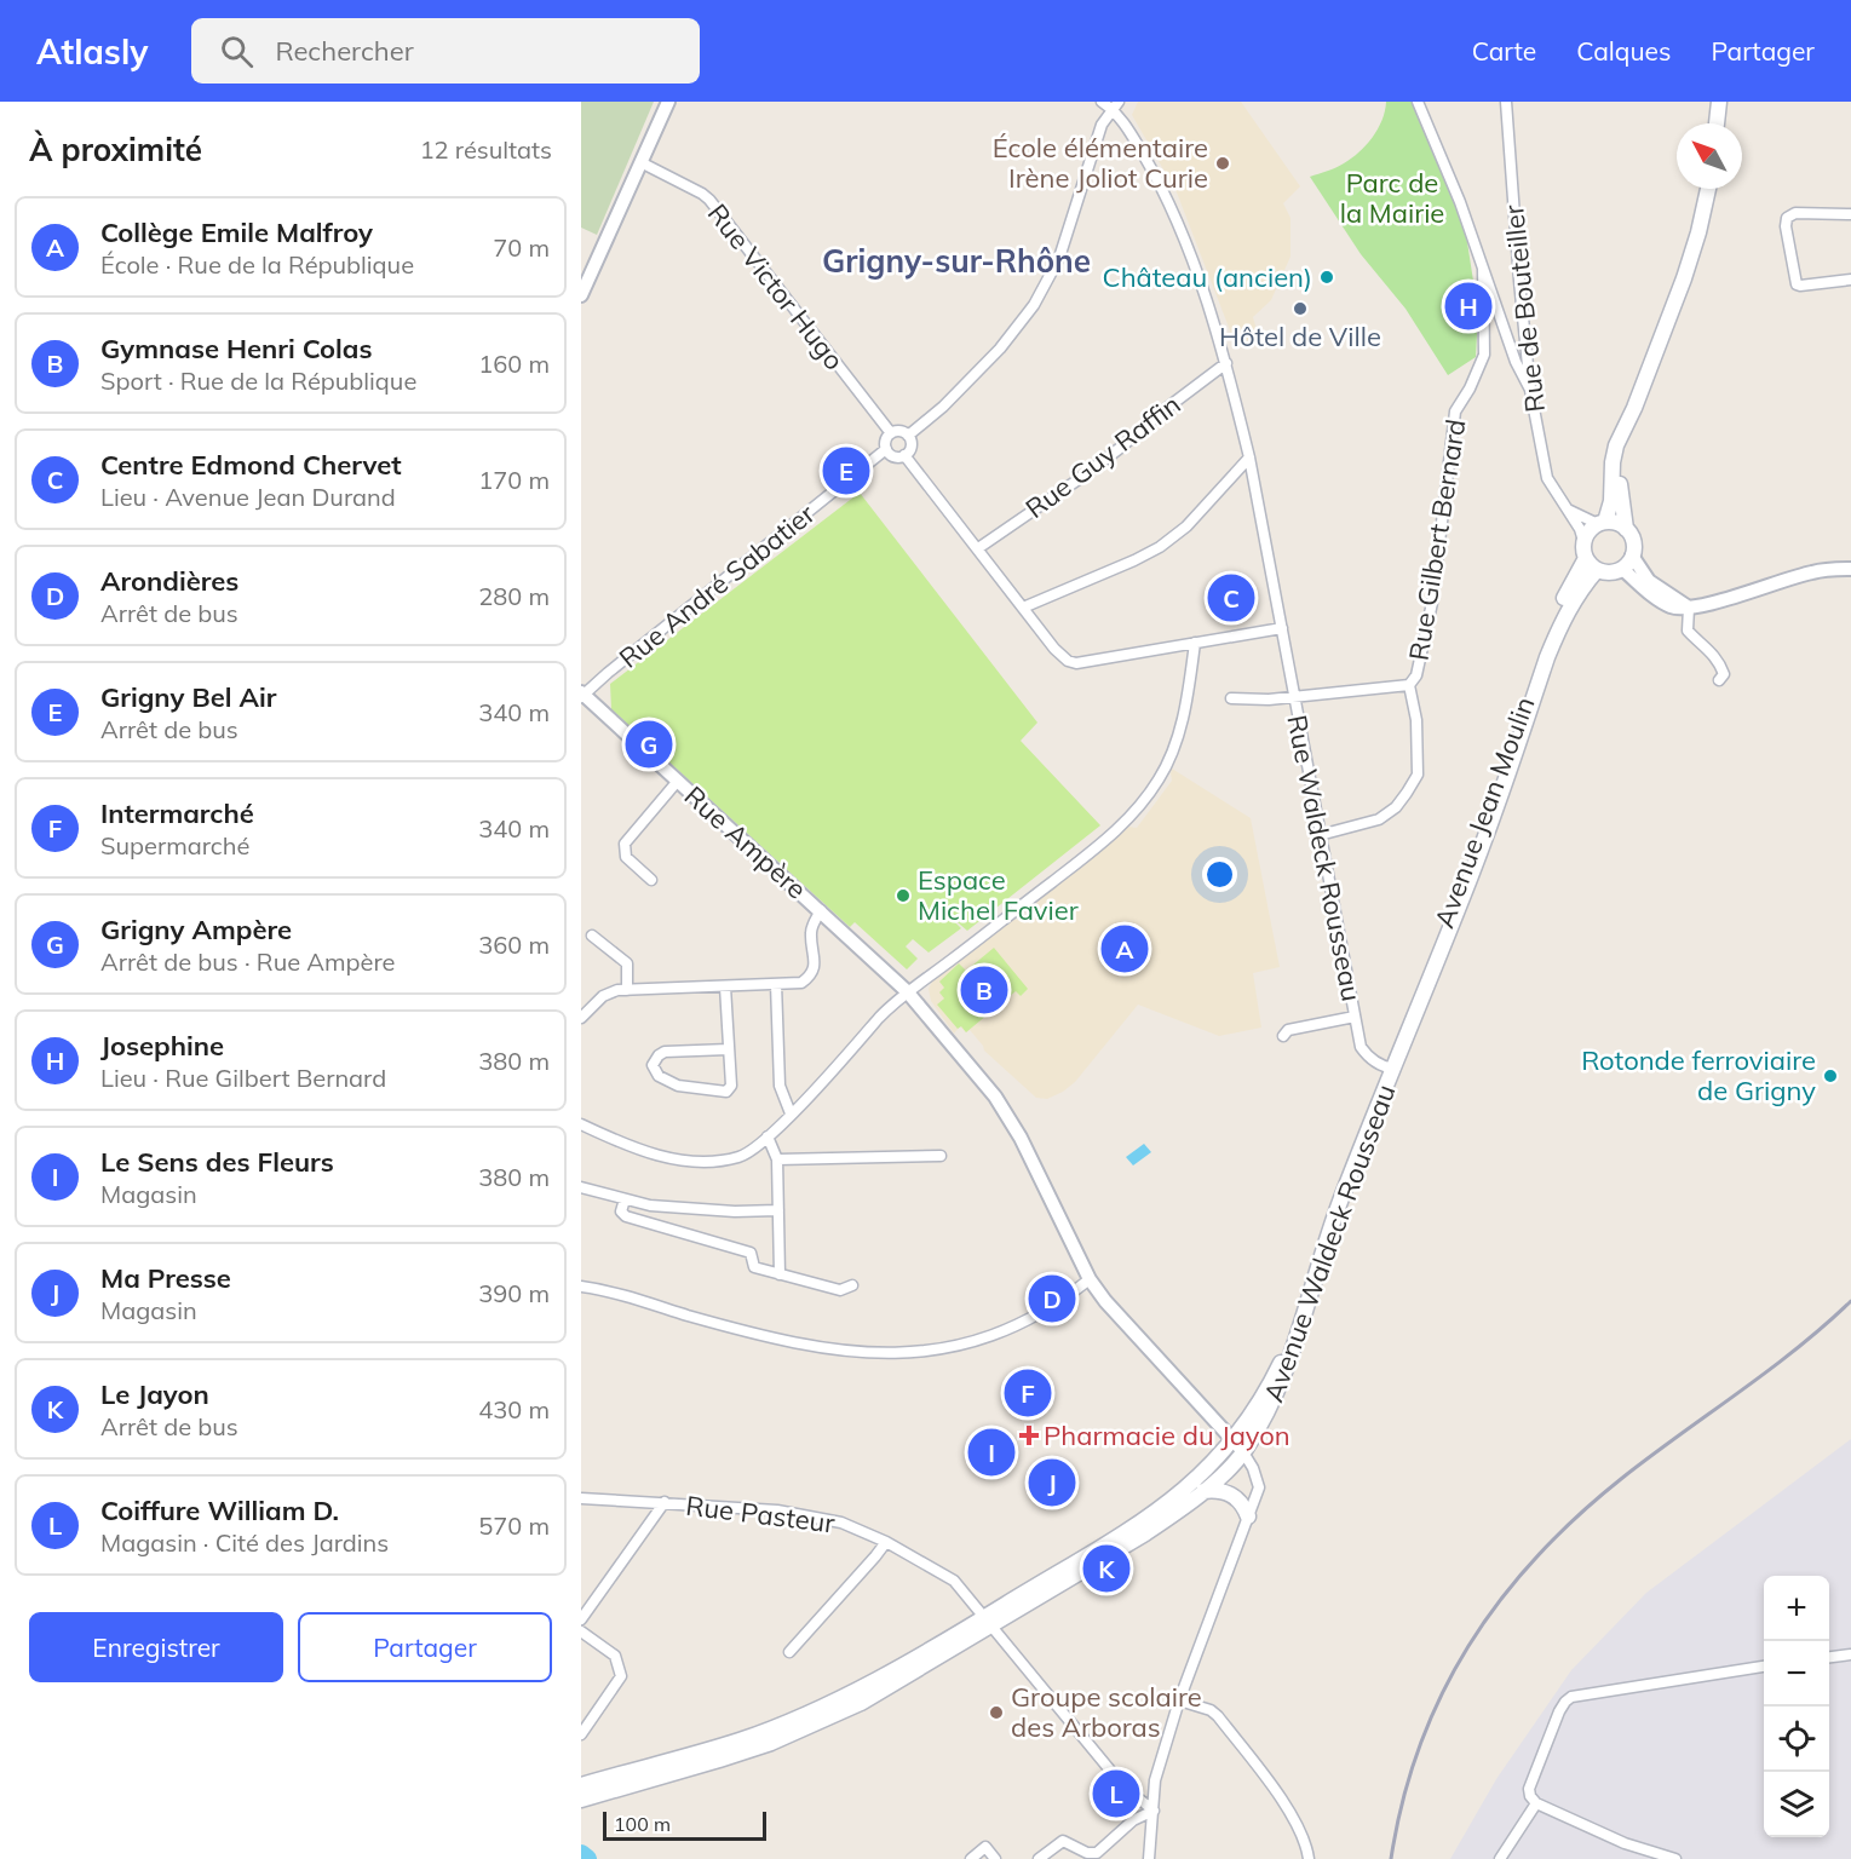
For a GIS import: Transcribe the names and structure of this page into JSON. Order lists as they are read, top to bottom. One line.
{"streets":{"main road":["Avenue Jean Moulin","Avenue Waldeck Rousseau"],"street":["Rue Victor Hugo","Rue de Bouteiller","Rue Guy Raffin","Rue Gilbert Bernard","Rue André Sabatier","Rue Ampère","Rue Waldeck Rousseau","Rue Pasteur"]},"crossings":[["Rue Victor Hugo","Rue André Sabatier"],["Rue de Bouteiller","Avenue Jean Moulin"],["Rue Guy Raffin","Rue Waldeck Rousseau"],["Rue Gilbert Bernard","Rue Waldeck Rousseau"],["Rue André Sabatier","Rue Ampère"],["Avenue Jean Moulin","Rue Waldeck Rousseau"],["Avenue Jean Moulin","Avenue Waldeck Rousseau"],["Rue Ampère","Avenue Waldeck Rousseau"],["Rue Waldeck Rousseau","Avenue Waldeck Rousseau"],["Avenue Waldeck Rousseau","Rue Pasteur"]],"districts":["Grigny-sur-Rhône"],"parks":["Parc de la Mairie"],"places":{"other":["École élémentaire Irène Joliot Curie","Château (ancien)","Hôtel de Ville","Espace Michel Favier","Rotonde ferroviaire de Grigny","Groupe scolaire des Arboras"],"health":["Pharmacie du Jayon"]},"scale_bar":"100 m","north":"top left","page":{"header":"Atlasly","search":"Rechercher","nav":["Carte","Calques","Partager"],"heading":["À proximité","12 résultats"],"list":[{"mark":"A","name":"Collège Emile Malfroy","note":"École · Rue de la République","value":"70 m"},{"mark":"B","name":"Gymnase Henri Colas","note":"Sport · Rue de la République","value":"160 m"},{"mark":"C","name":"Centre Edmond Chervet","note":"Lieu · Avenue Jean Durand","value":"170 m"},{"mark":"D","name":"Arondières","note":"Arrêt de bus","value":"280 m"},{"mark":"E","name":"Grigny Bel Air","note":"Arrêt de bus","value":"340 m"},{"mark":"F","name":"Intermarché","note":"Supermarché","value":"340 m"},{"mark":"G","name":"Grigny Ampère","note":"Arrêt de bus · Rue Ampère","value":"360 m"},{"mark":"H","name":"Josephine","note":"Lieu · Rue Gilbert Bernard","value":"380 m"},{"mark":"I","name":"Le Sens des Fleurs","note":"Magasin","value":"380 m"},{"mark":"J","name":"Ma Presse","note":"Magasin","value":"390 m"},{"mark":"K","name":"Le Jayon","note":"Arrêt de bus","value":"430 m"},{"mark":"L","name":"Coiffure William D.","note":"Magasin · Cité des Jardins","value":"570 m"}],"pins":["H","E","C","G","A","B","D","F","I","J","K","L"],"map_buttons":["+","−"],"buttons":["Enregistrer","Partager"],"scale":"100 m"}}
